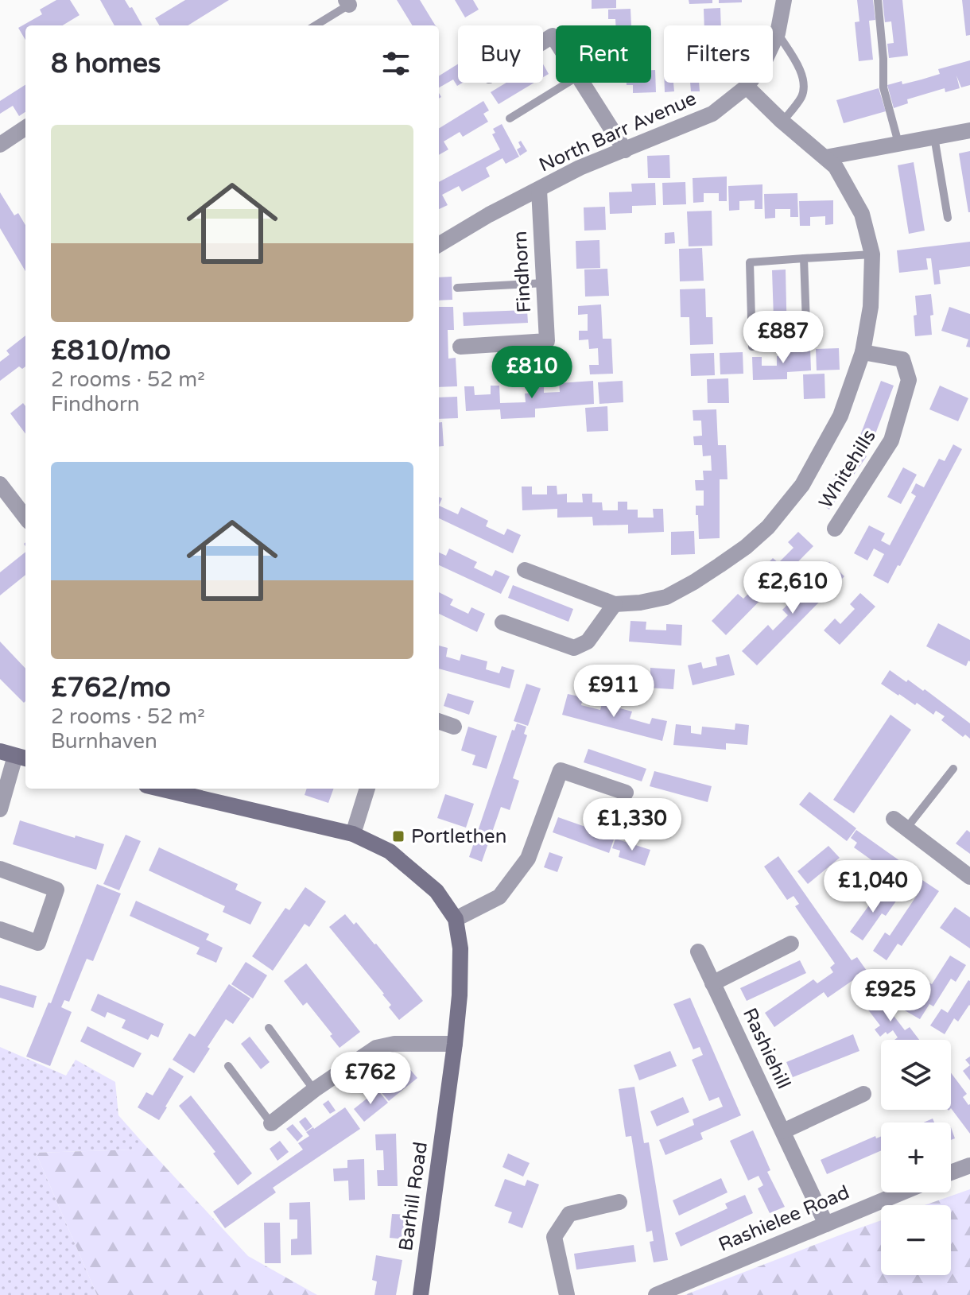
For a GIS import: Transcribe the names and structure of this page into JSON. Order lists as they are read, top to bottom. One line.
{"streets":{"street":["North Barr Avenue","Findhorn","Whitehills","Rashiehill","Barhill Road","Rashielee Road"]},"crossings":[["North Barr Avenue","Findhorn"],["Rashiehill","Rashielee Road"]],"places":{"transit":["Portlethen"]},"page":{"chip":["Buy","Rent","Filters"],"heading":"8 homes","list":[{"name":"£810/mo","note":"2 rooms · 52 m² · Findhorn"},{"name":"£762/mo","note":"2 rooms · 52 m² · Burnhaven"}],"price":["£887","£810","£2,610","£911","£1,330","£1,040","£925","£762"],"map_buttons":["+","−"]}}
